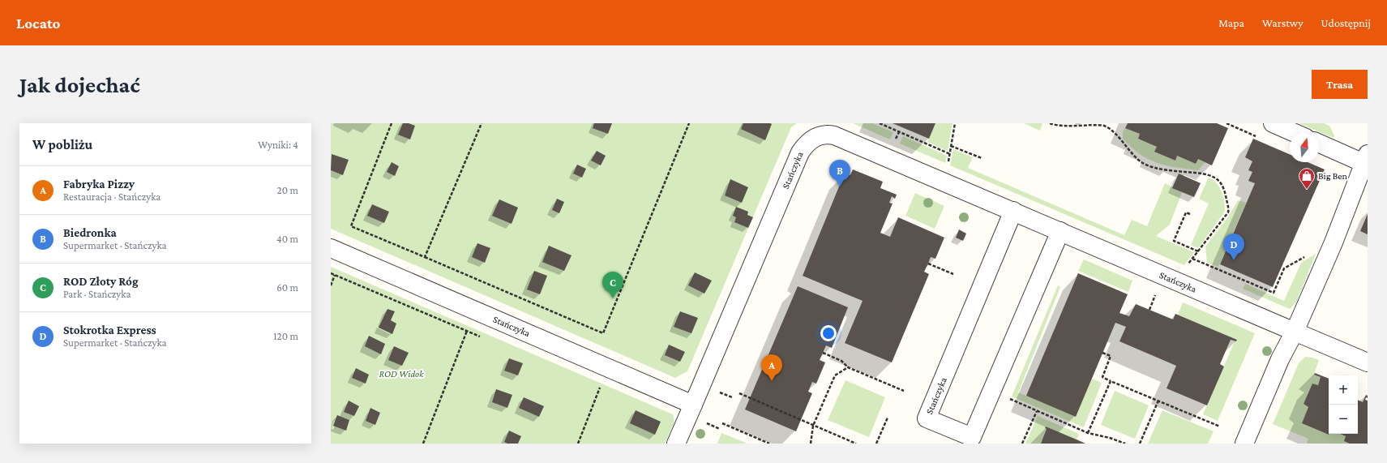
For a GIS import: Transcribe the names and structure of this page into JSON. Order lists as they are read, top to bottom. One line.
{"streets":{"street":["Stańczyka"]},"parks":["ROD Widok"],"places":{"shop":["Big Ben"]},"north":"top","page":{"header":"Locato","nav":["Mapa","Warstwy","Udostępnij"],"buttons":"Trasa","title":"Jak dojechać","heading":["W pobliżu","Wyniki: 4"],"pins":["B","D","C","A"],"list":[{"mark":"A","name":"Fabryka Pizzy","note":"Restauracja · Stańczyka","value":"20 m"},{"mark":"B","name":"Biedronka","note":"Supermarket · Stańczyka","value":"40 m"},{"mark":"C","name":"ROD Złoty Róg","note":"Park · Stańczyka","value":"60 m"},{"mark":"D","name":"Stokrotka Express","note":"Supermarket · Stańczyka","value":"120 m"}],"map_buttons":["+","−"]}}
